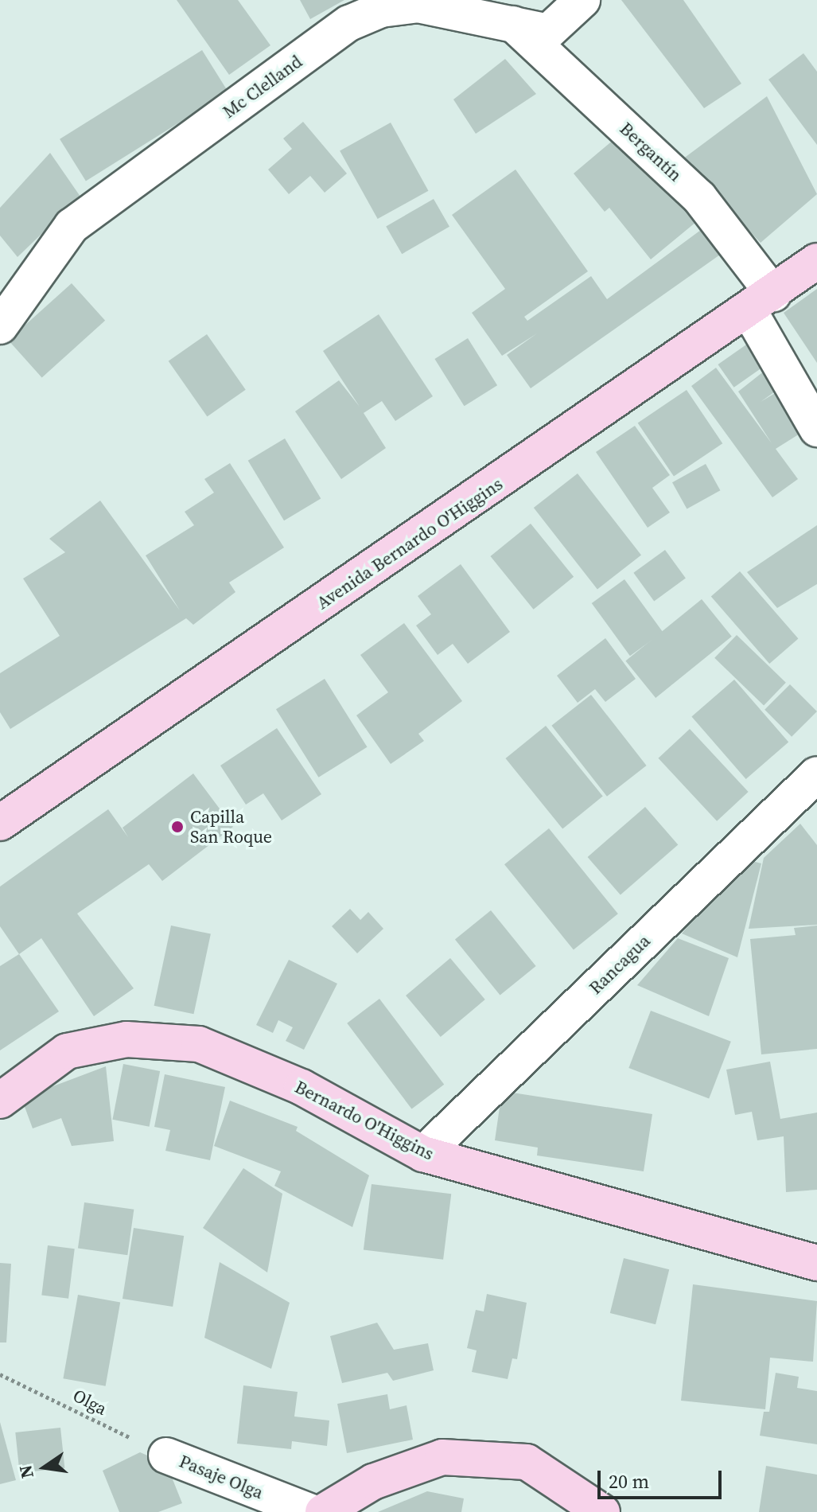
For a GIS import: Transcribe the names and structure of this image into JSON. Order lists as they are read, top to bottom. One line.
{"streets":{"main road":["Avenida Bernardo O'Higgins","Bernardo O'Higgins"],"street":["Mc Clelland","Bergantín","Rancagua","Pasaje Olga"],"path":["Olga"]},"crossings":[["Mc Clelland","Bergantín"],["Bergantín","Avenida Bernardo O'Higgins"],["Rancagua","Bernardo O'Higgins"],["Olga","Pasaje Olga"]],"places":["Capilla San Roque"],"scale_bar":"20 m","north":"left"}
